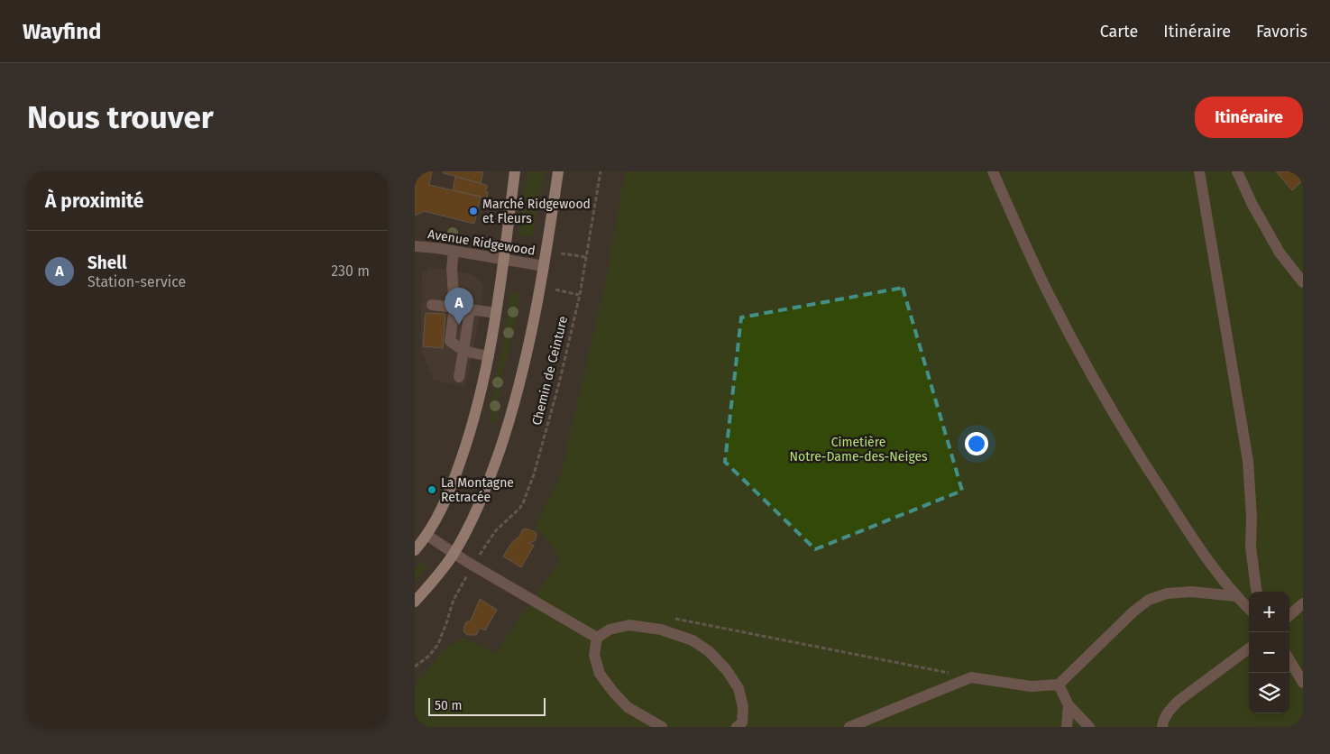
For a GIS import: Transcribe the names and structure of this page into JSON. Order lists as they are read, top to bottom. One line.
{"streets":{"street":["Avenue Ridgewood"],"path":["Chemin de Ceinture"]},"parks":["Cimetière Notre-Dame-des-Neiges"],"places":["Marché Ridgewood et Fleurs","La Montagne Retracée"],"scale_bar":"50 m","page":{"header":"Wayfind","nav":["Carte","Itinéraire","Favoris"],"buttons":"Itinéraire","title":"Nous trouver","heading":"À proximité","list":[{"mark":"A","name":"Shell","note":"Station-service","value":"230 m"}],"pins":"A","map_buttons":["+","−"],"scale":"50 m"}}
